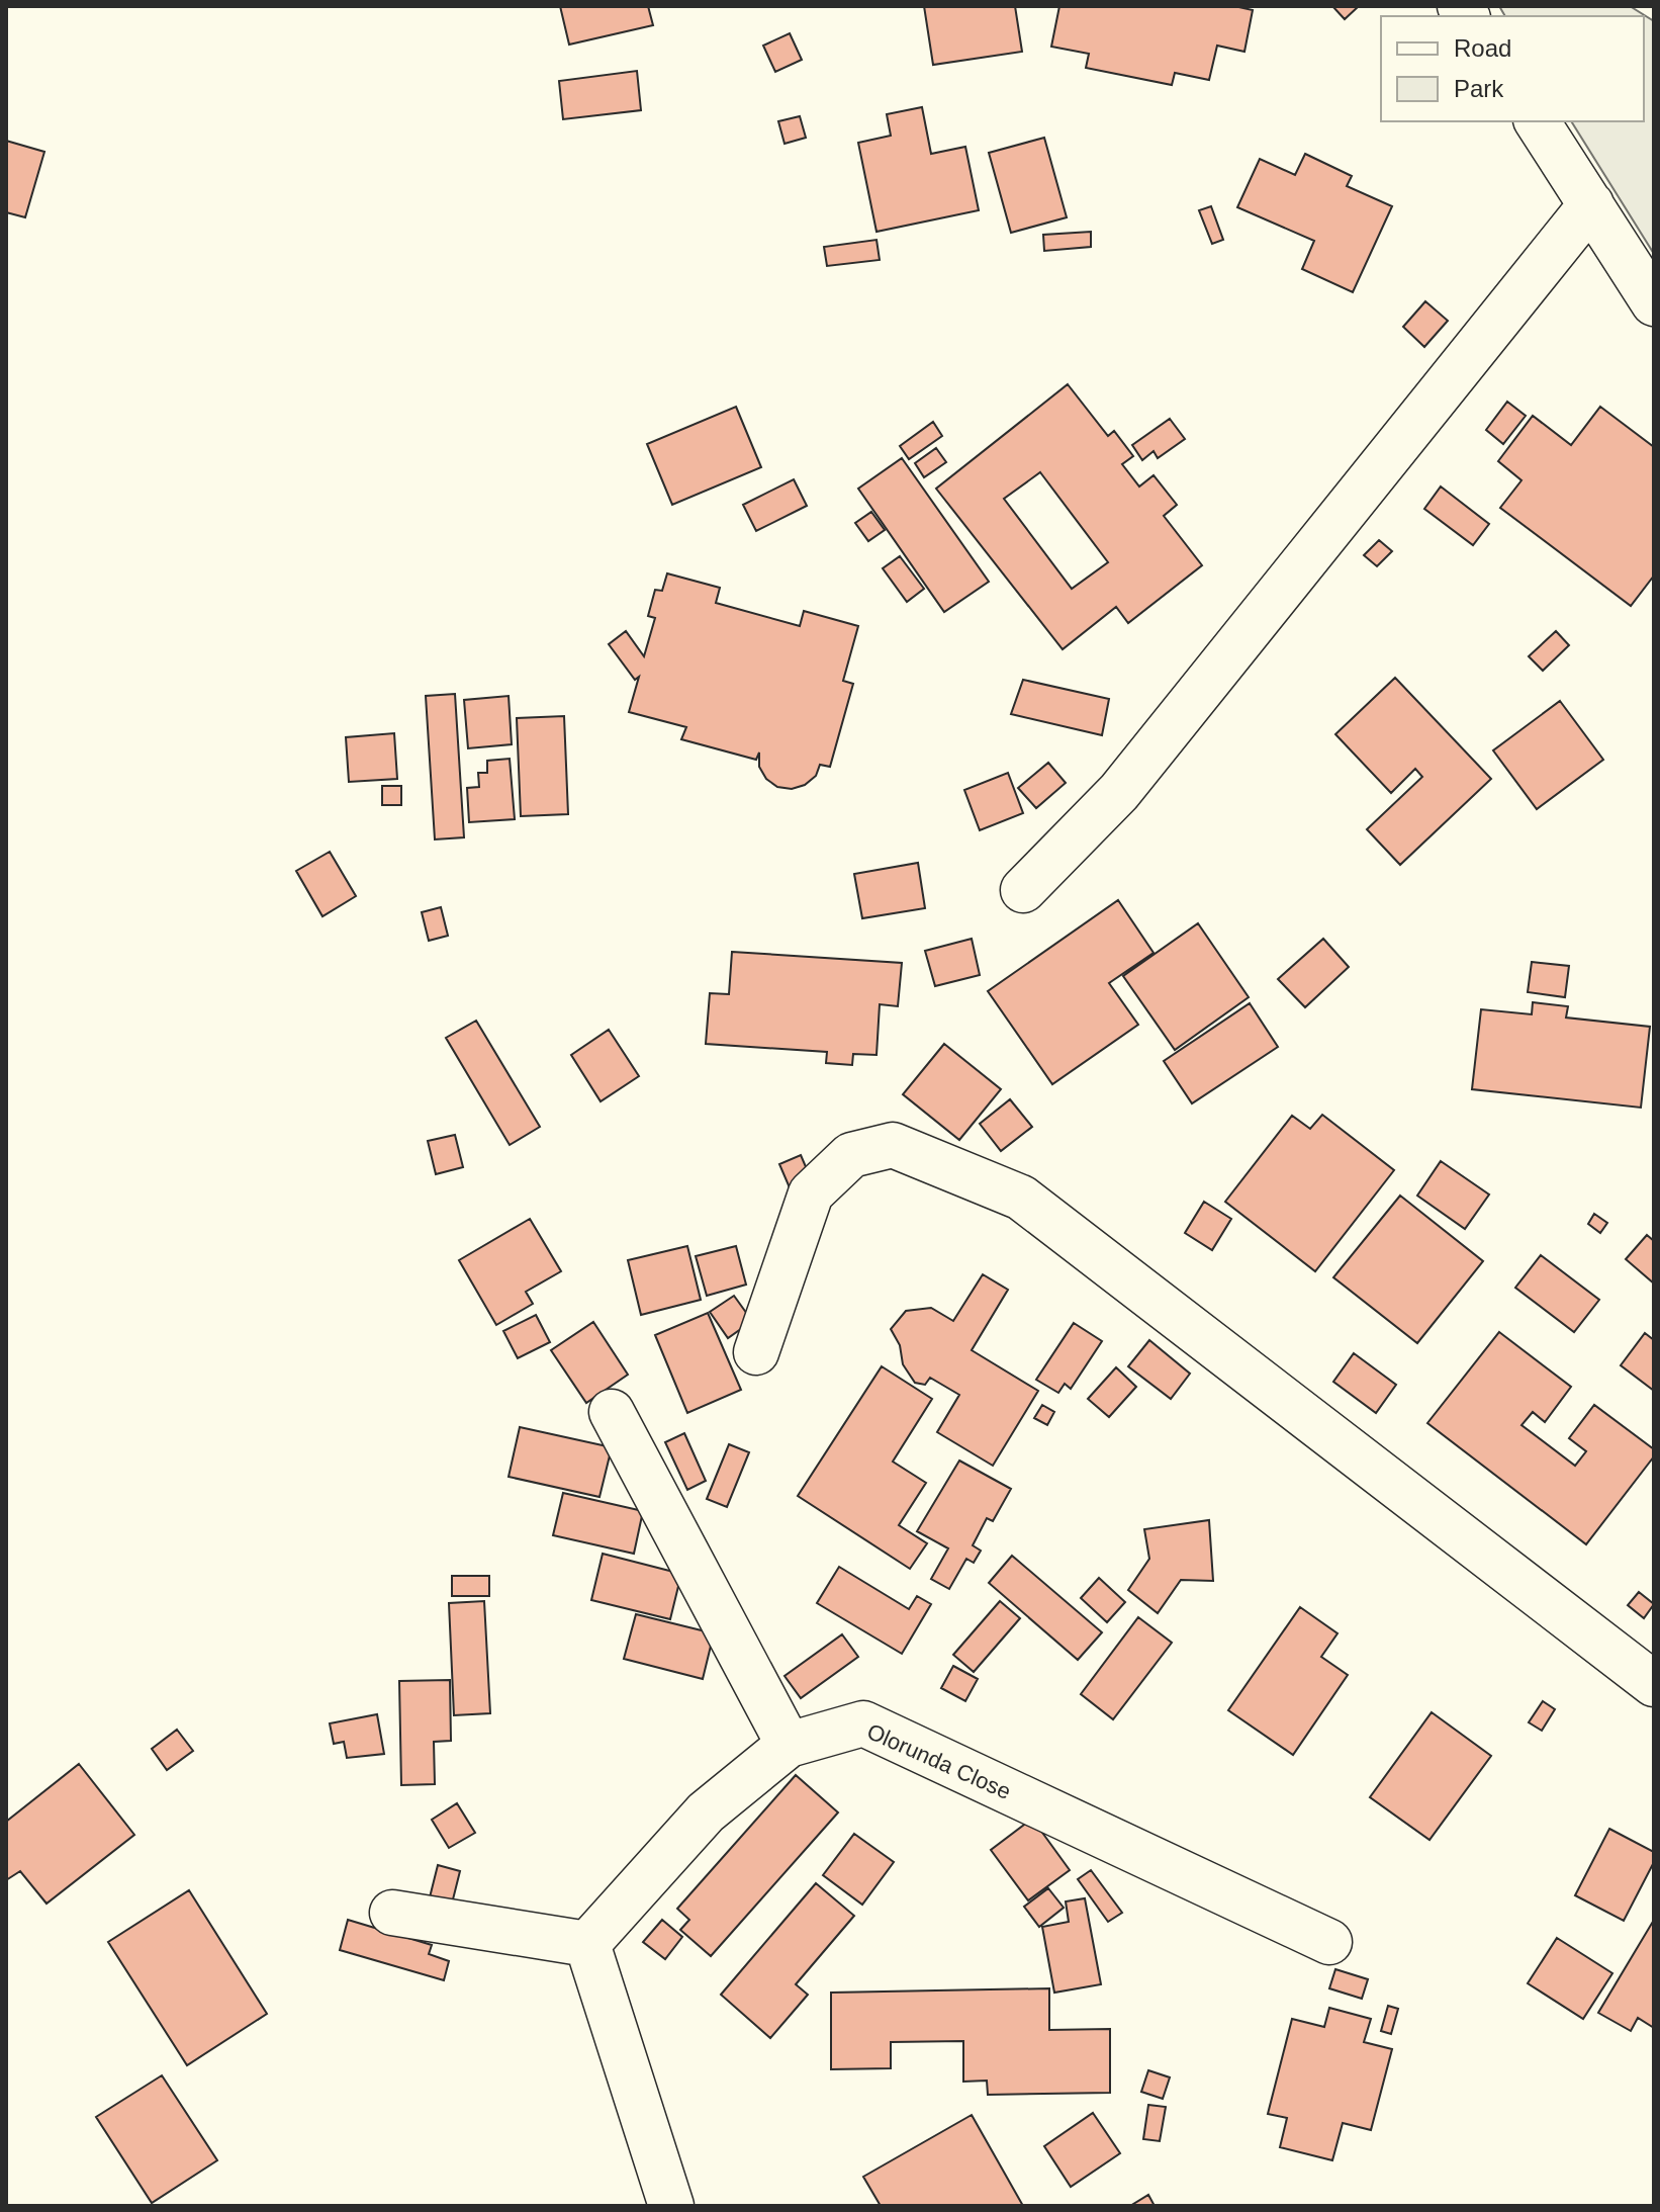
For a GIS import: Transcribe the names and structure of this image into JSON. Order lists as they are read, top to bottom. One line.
{"streets":{"street":["Olorunda Close"]},"legend":["Road","Park"]}
